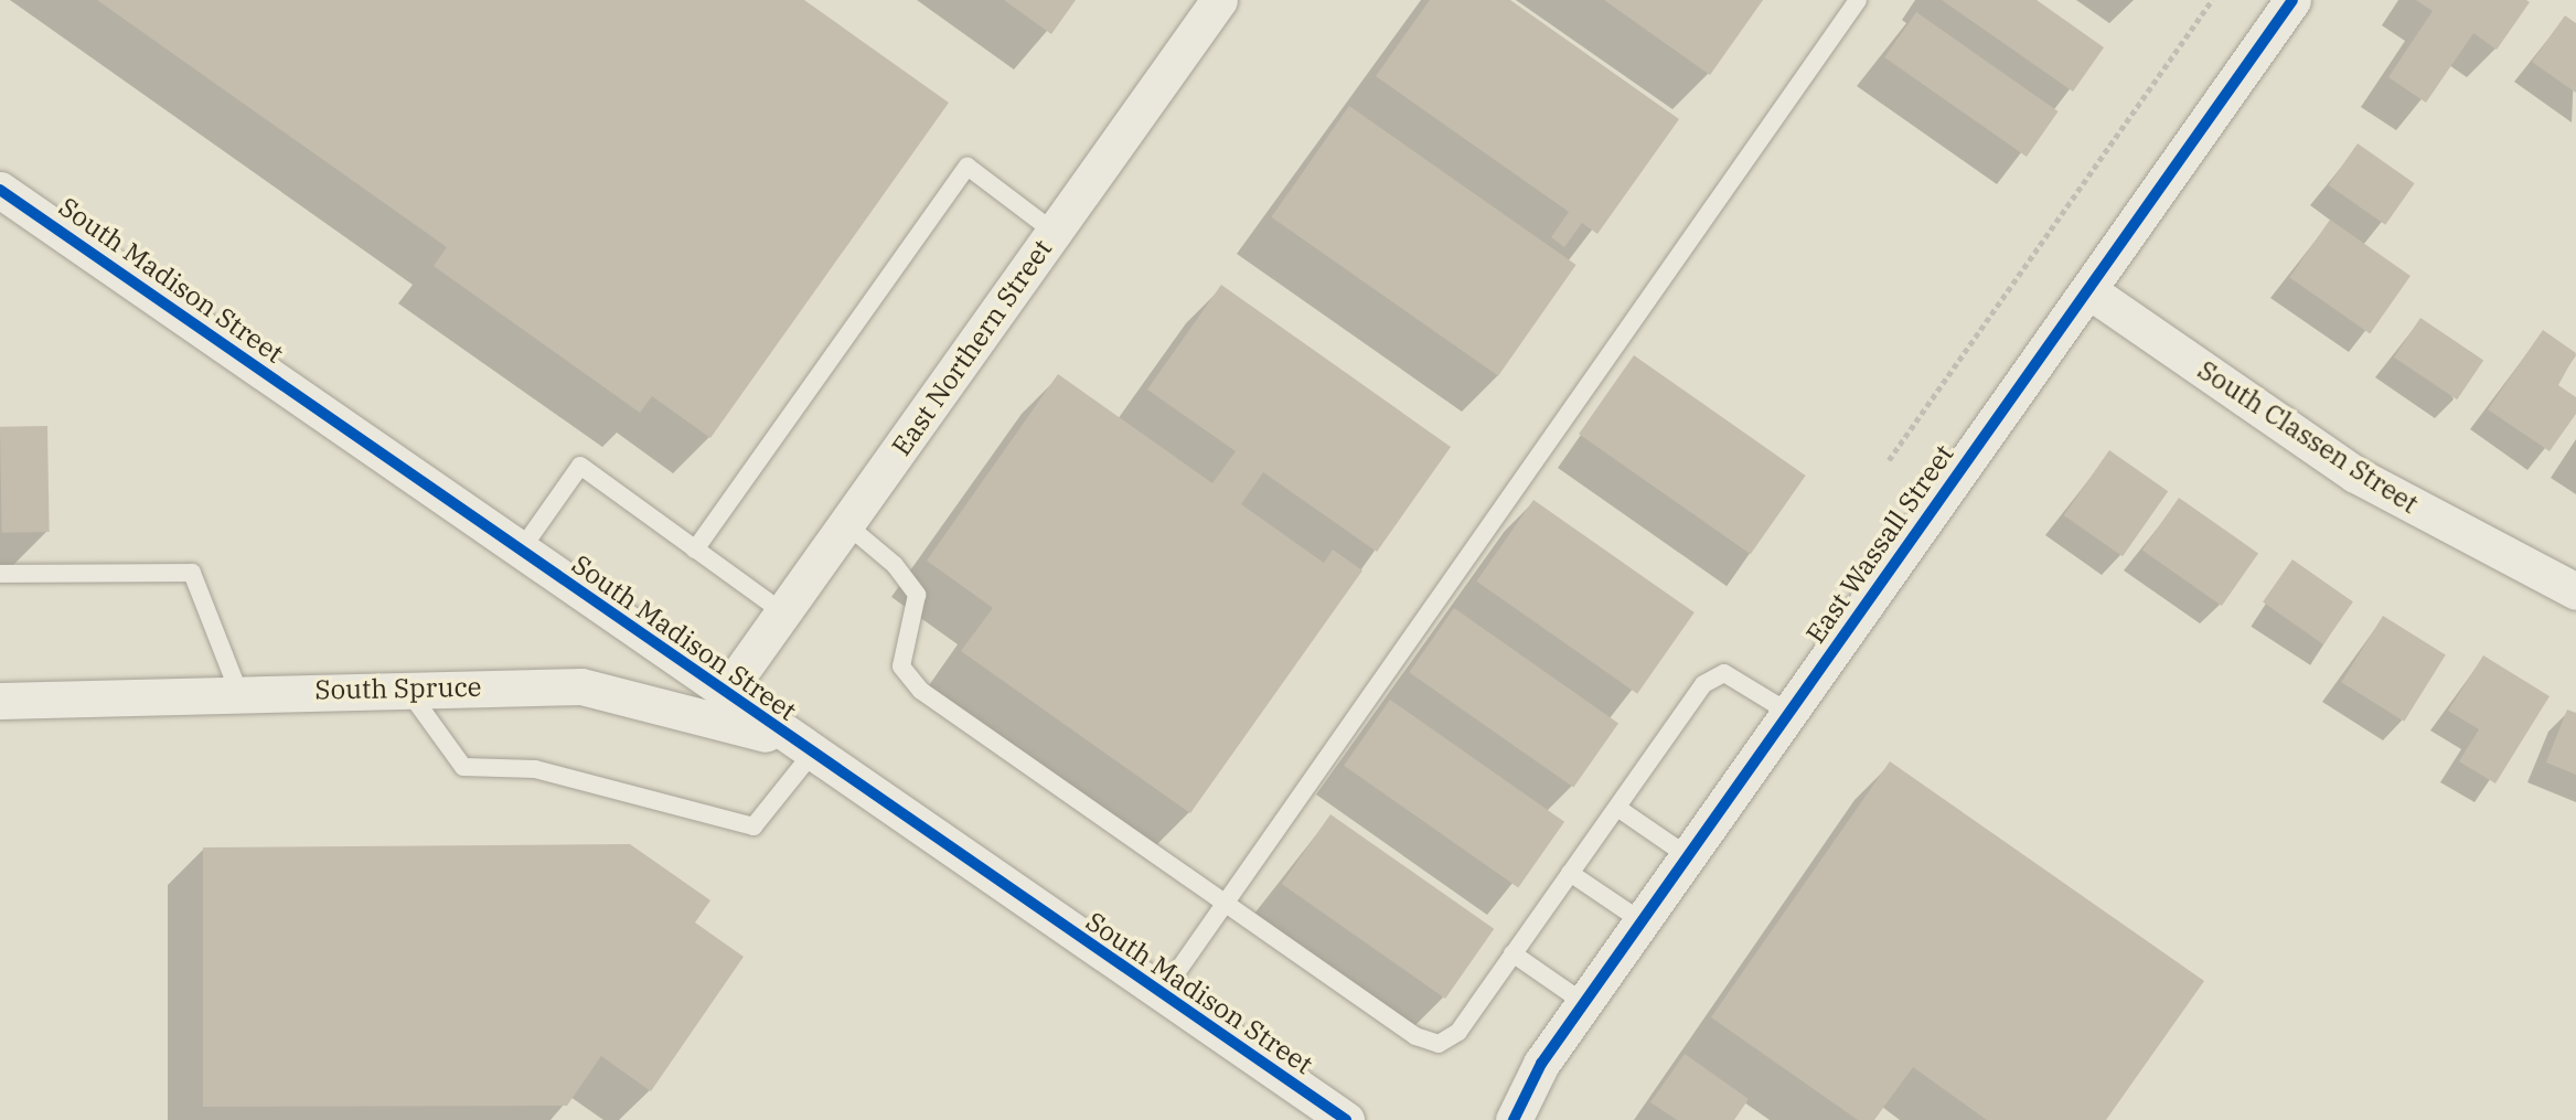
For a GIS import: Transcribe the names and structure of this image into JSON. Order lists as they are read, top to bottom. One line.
{"streets":{"street":["South Madison Street","East Northern Street","South Classen Street","East Wassall Street","South Spruce"]},"crossings":[["South Madison Street","East Northern Street"],["South Madison Street","South Spruce"],["South Classen Street","East Wassall Street"]]}
